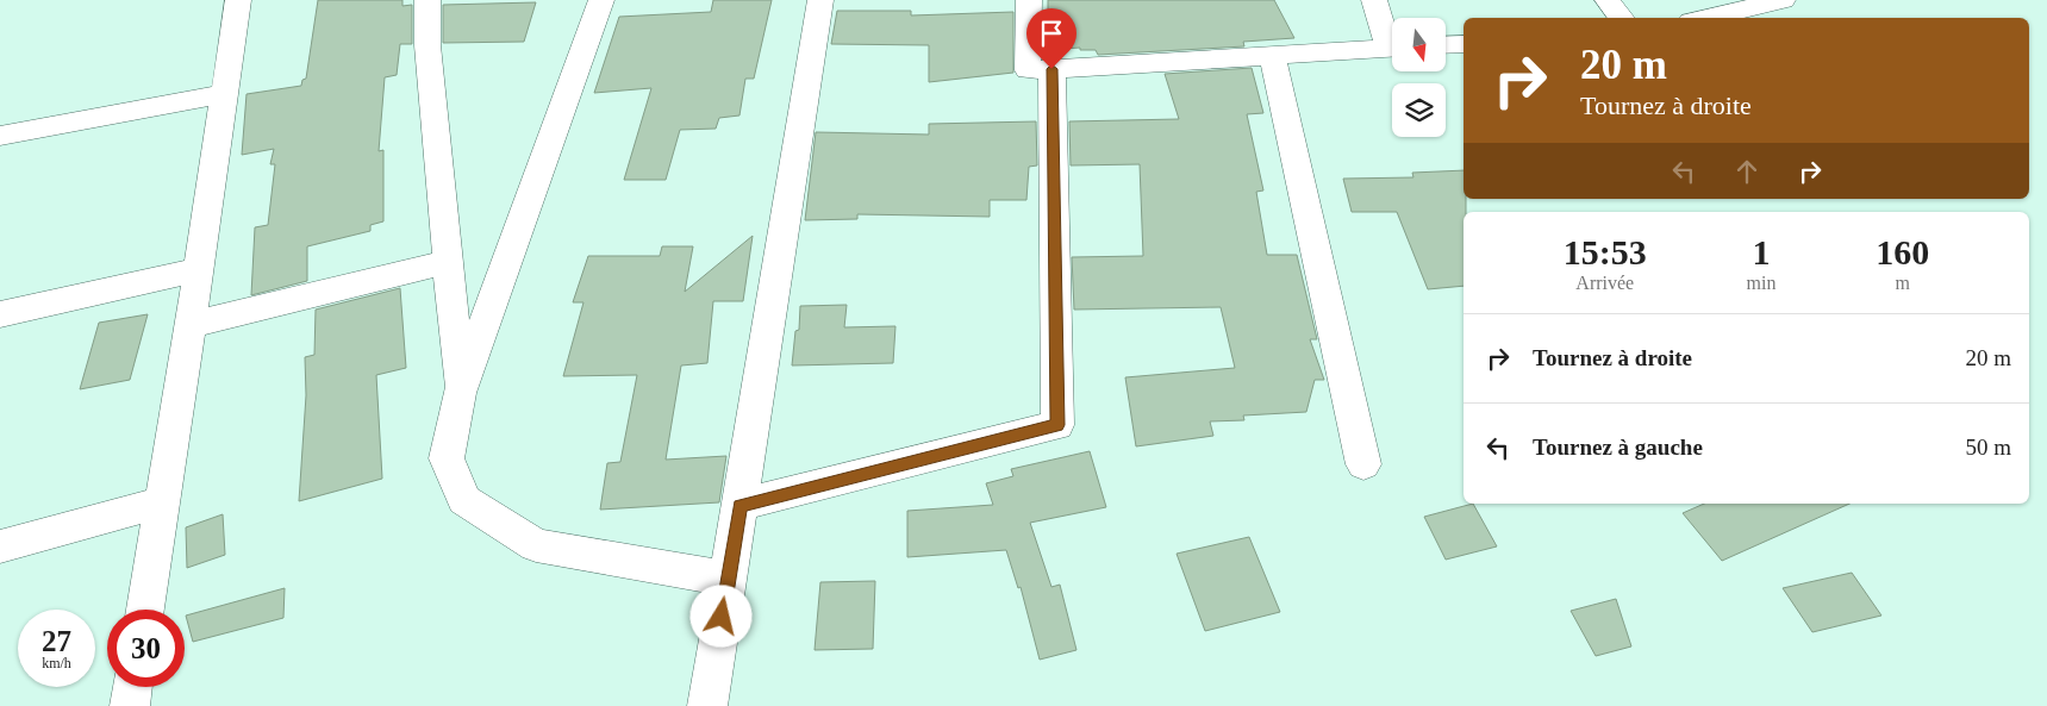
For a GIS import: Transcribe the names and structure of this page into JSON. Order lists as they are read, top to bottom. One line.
{"north":"bottom","page":{"turn":["20 m","Tournez à droite"],"eta":["15:53","Arrivée","1","min","160","m"],"list":[{"name":"Tournez à droite","value":"20 m"},{"name":"Tournez à gauche","value":"50 m"}],"speed":"27 km/h","limit":"30"}}
